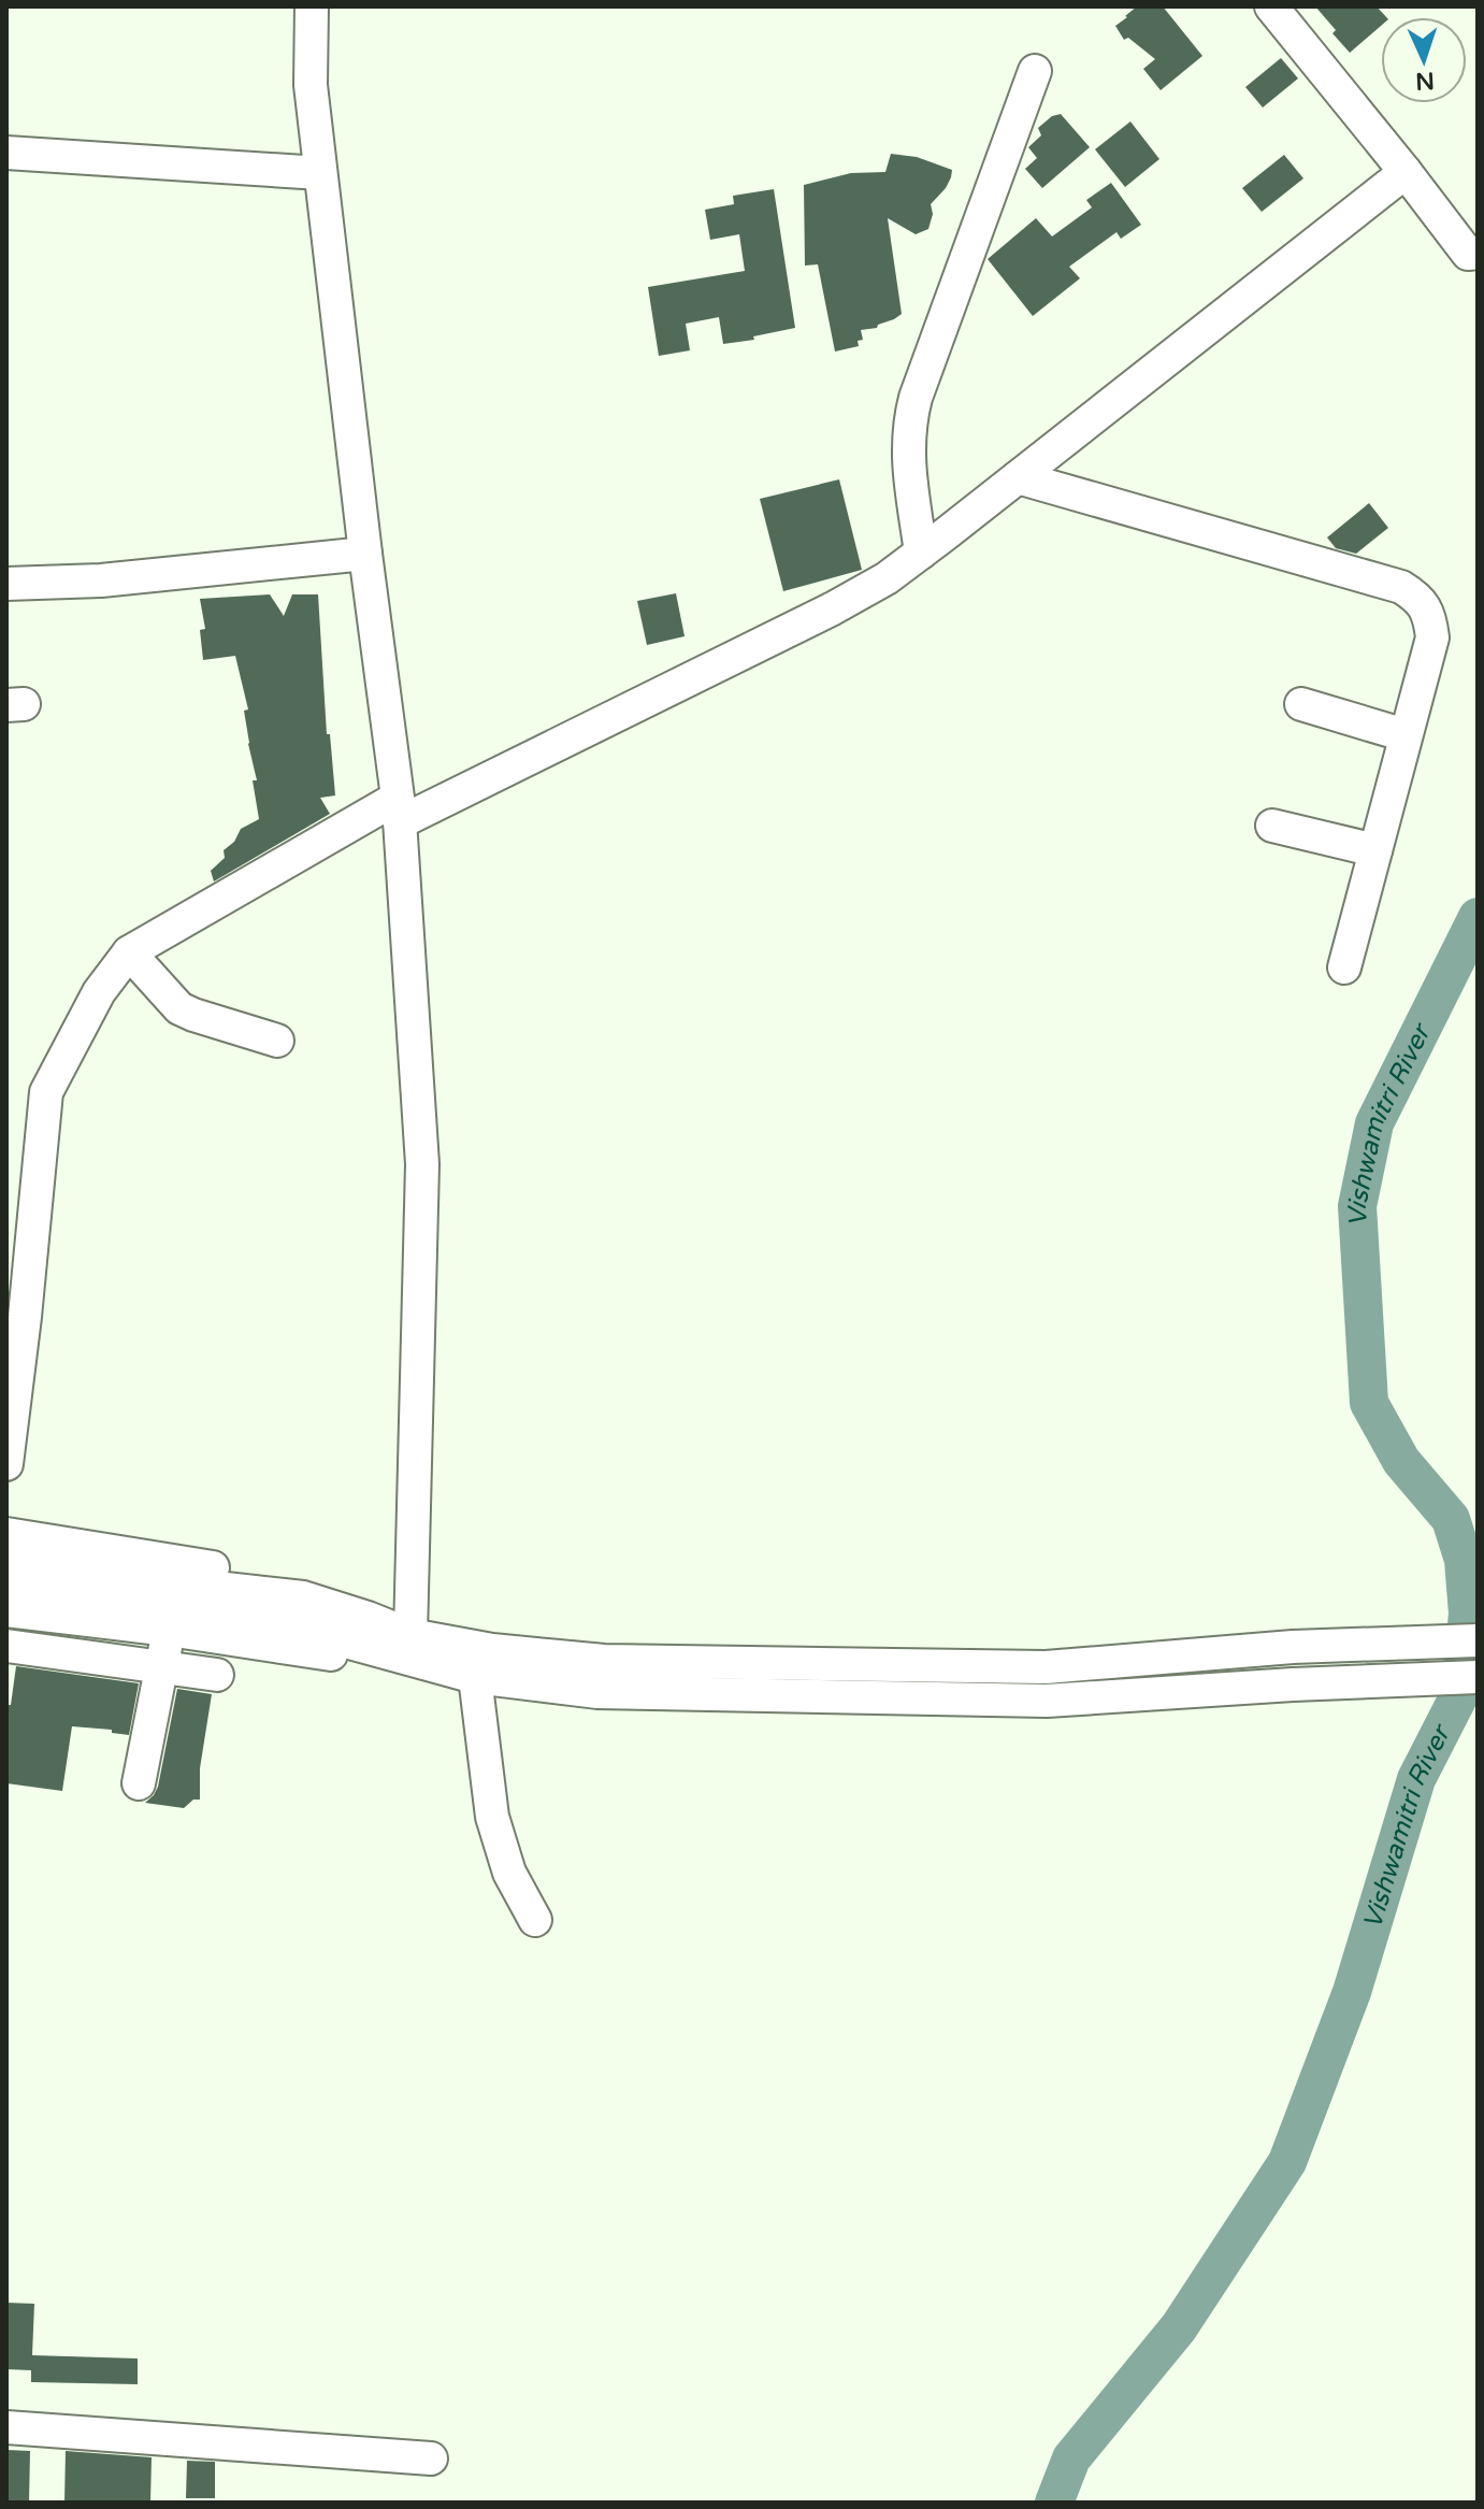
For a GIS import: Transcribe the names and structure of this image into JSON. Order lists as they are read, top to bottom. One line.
{"water":["Vishwamitri River"],"north":"bottom"}
